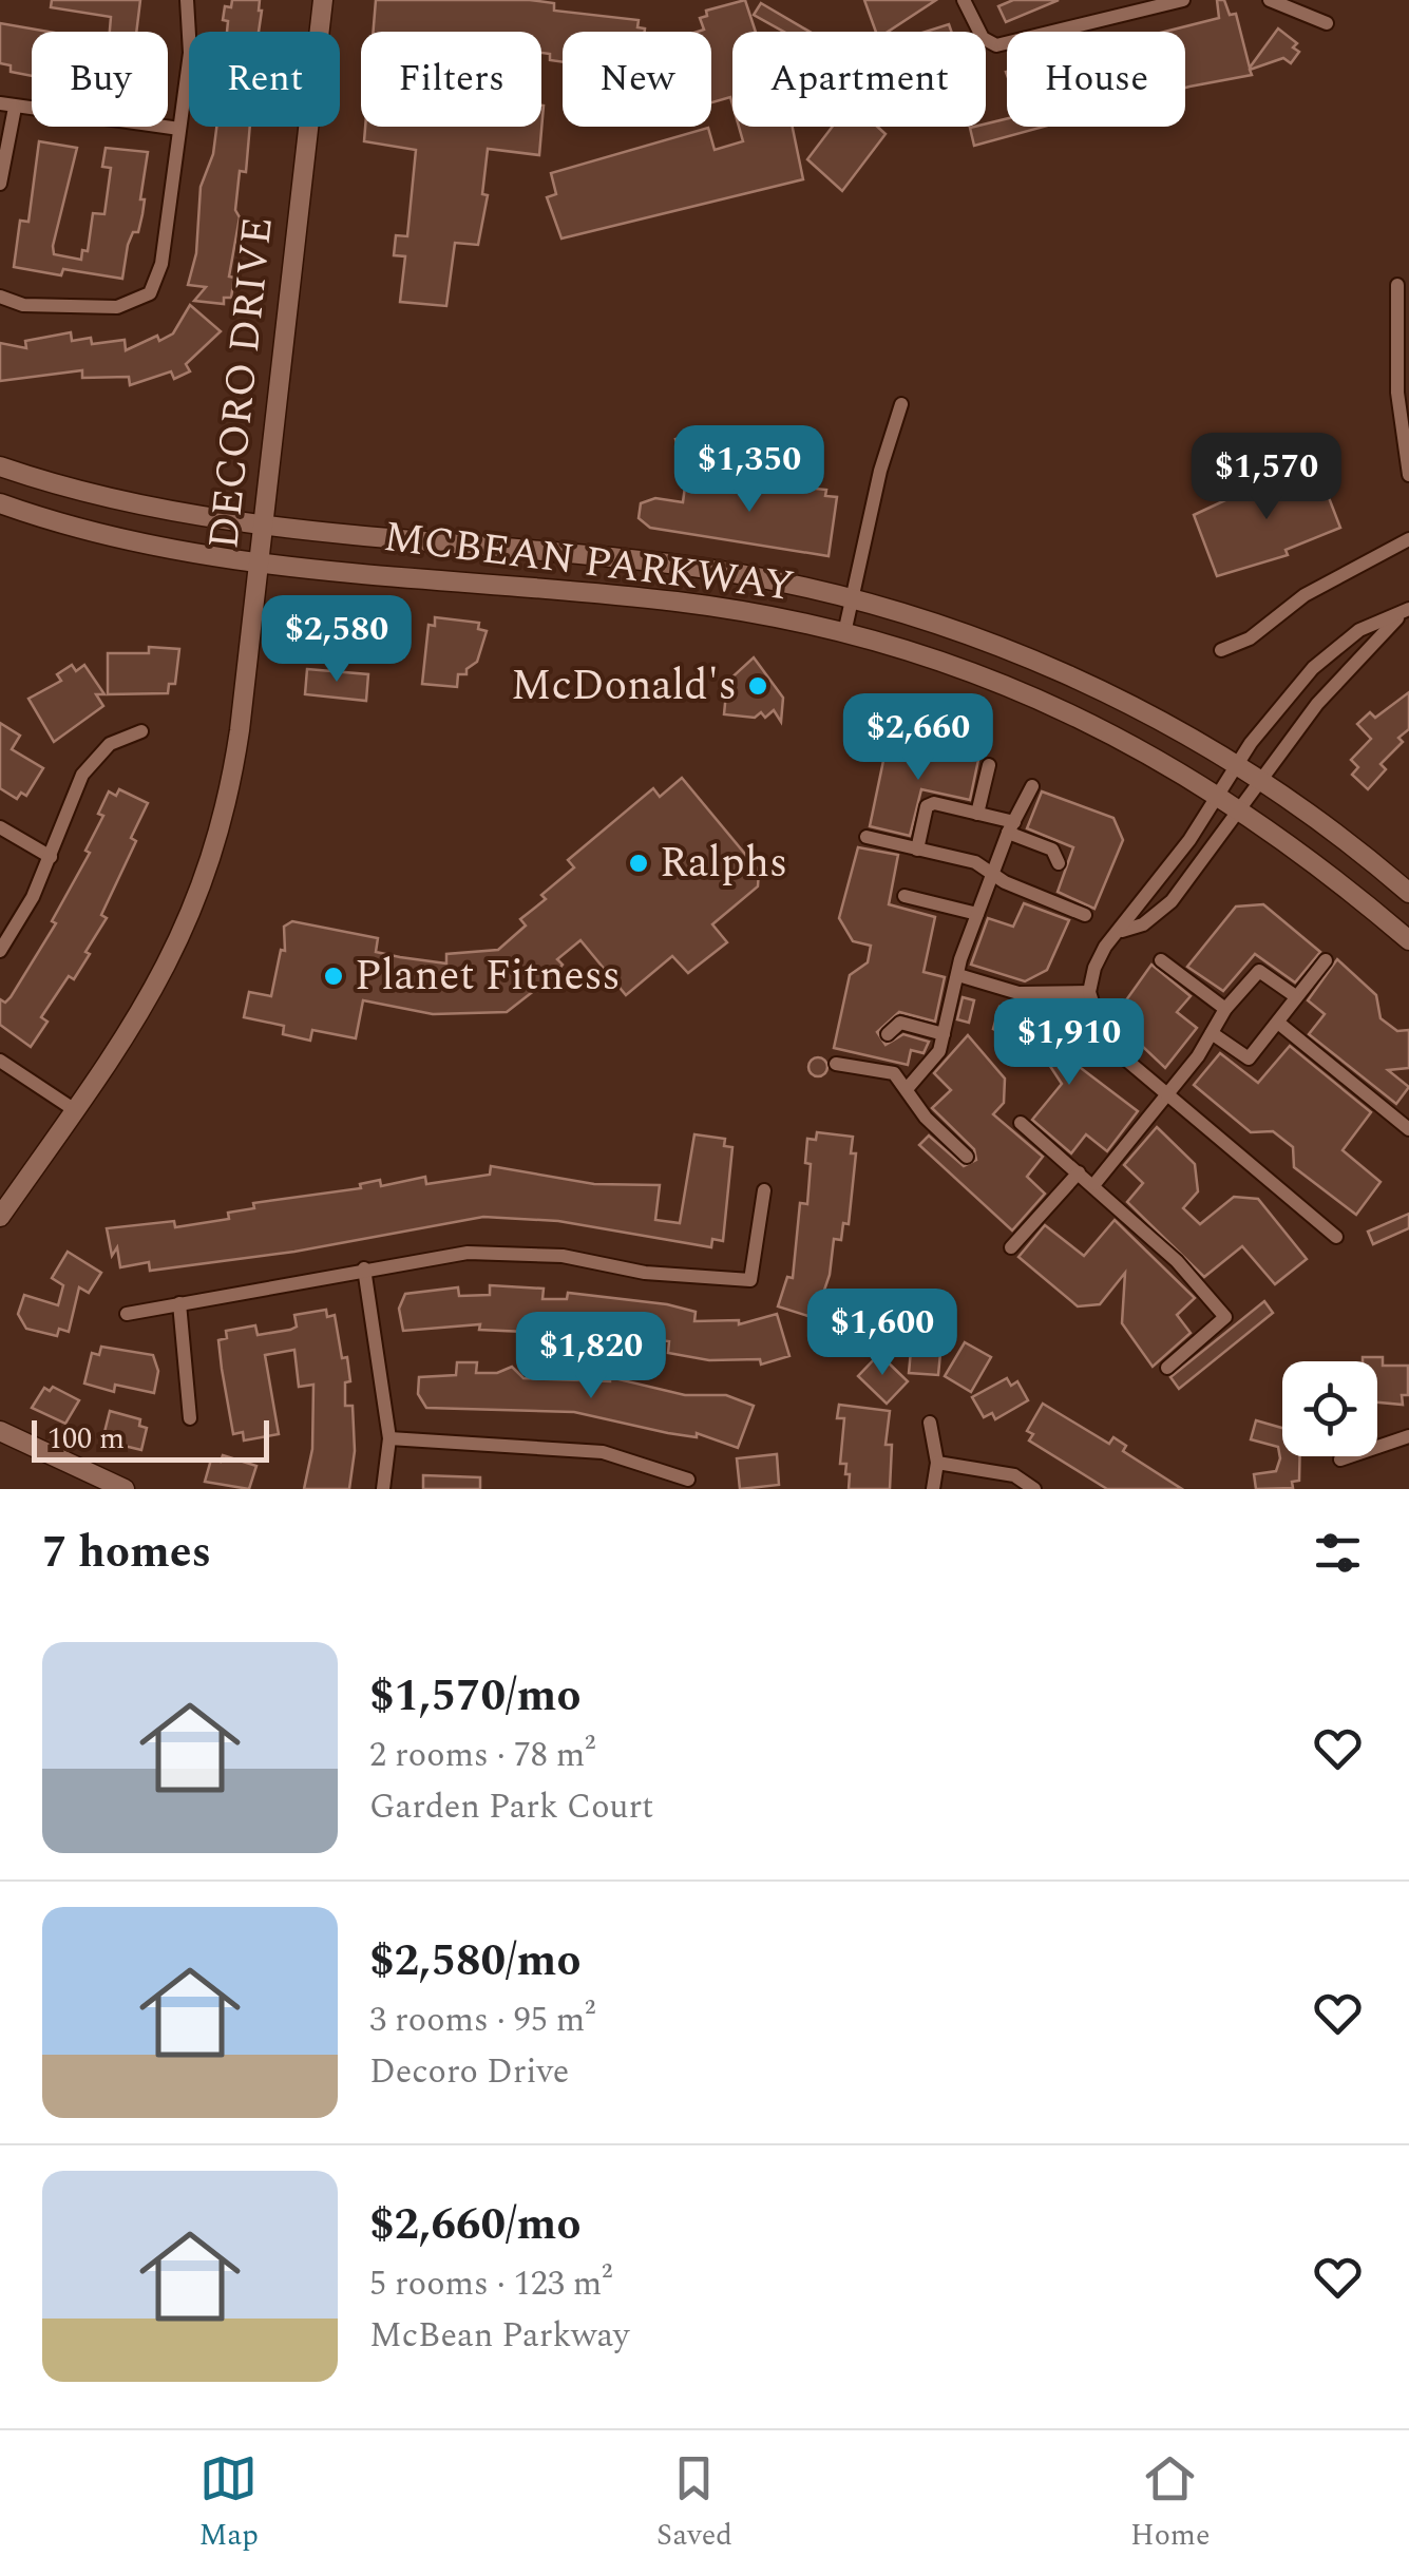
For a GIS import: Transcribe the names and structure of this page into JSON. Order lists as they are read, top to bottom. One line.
{"streets":{"main road":["DECORO DRIVE","MCBEAN PARKWAY"]},"crossings":[["DECORO DRIVE","MCBEAN PARKWAY"]],"places":["McDonald's","Ralphs","Planet Fitness"],"scale_bar":"100 m","page":{"chip":["Buy","Rent","Filters","New","Apartment","House"],"price":["$1,350","$1,570","$2,580","$2,660","$1,910","$1,600","$1,820"],"scale":"100 m","heading":"7 homes","list":[{"name":"$1,570/mo","note":"2 rooms · 78 m² · Garden Park Court"},{"name":"$2,580/mo","note":"3 rooms · 95 m² · Decoro Drive"},{"name":"$2,660/mo","note":"5 rooms · 123 m² · McBean Parkway"}],"tabs":["Map","Saved","Home"]}}
